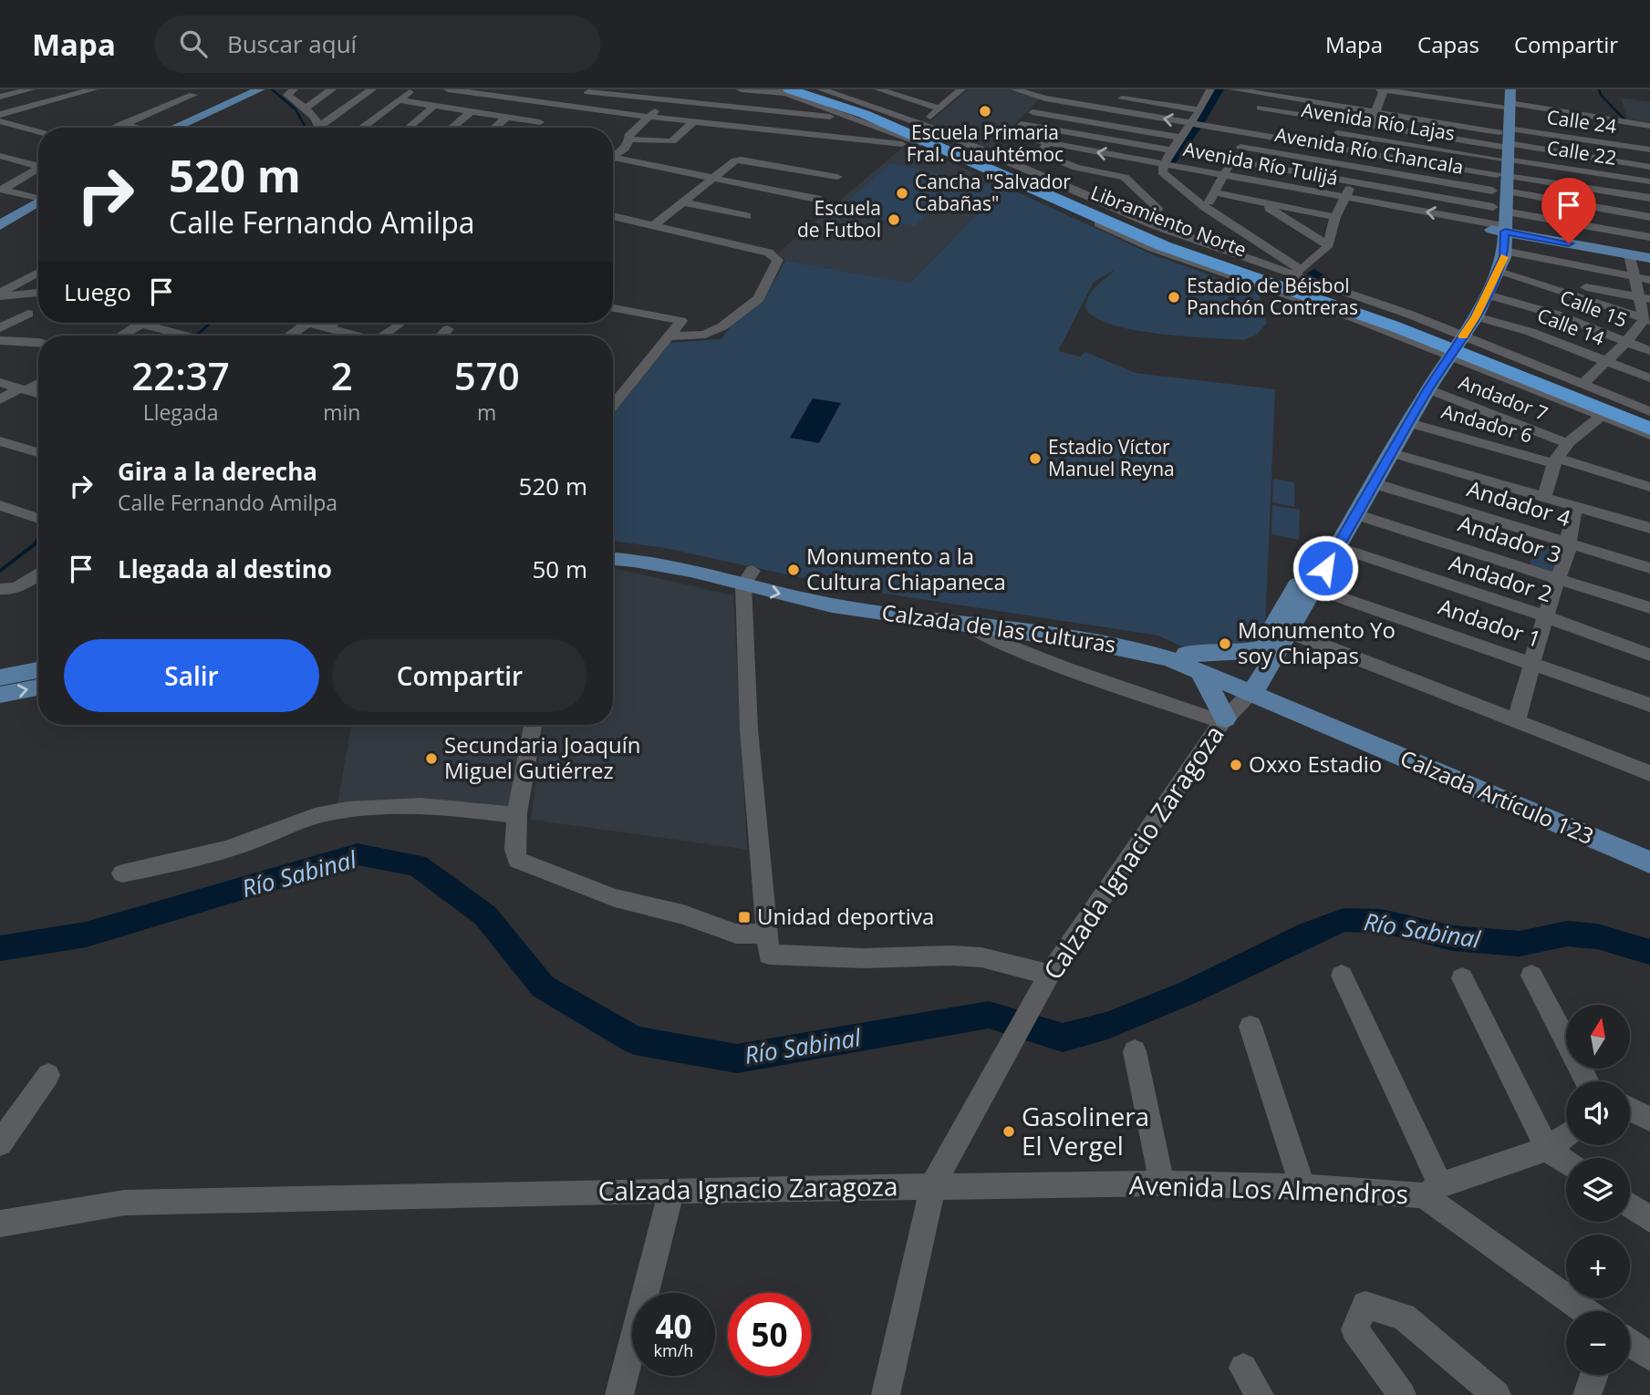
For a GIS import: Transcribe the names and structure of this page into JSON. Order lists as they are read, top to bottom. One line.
{"streets":{"highway":["Libramiento Norte"],"main road":["Calzada de las Culturas","Calzada Artículo 123"],"street":["Avenida Río Lajas","Calle 24","Avenida Río Chancala","Calle 22","Avenida Río Tulijá","Calle 15","Calle 14","Andador 7","Andador 6","Andador 4","Andador 3","Andador 2","Andador 1","Calzada Ignacio Zaragoza","Avenida Los Almendros"]},"crossings":[["Avenida Río Lajas","Calle 24"],["Avenida Río Lajas","Avenida Río Chancala"],["Avenida Río Lajas","Calle 22"],["Avenida Río Lajas","Avenida Río Tulijá"],["Calle 24","Avenida Río Chancala"],["Calle 24","Calle 22"],["Calle 24","Avenida Río Tulijá"],["Avenida Río Chancala","Calle 22"],["Avenida Río Chancala","Avenida Río Tulijá"],["Calle 22","Avenida Río Tulijá"],["Calzada de las Culturas","Calzada Artículo 123"],["Calzada de las Culturas","Calzada Ignacio Zaragoza"],["Calzada Artículo 123","Calzada Ignacio Zaragoza"],["Calzada Ignacio Zaragoza","Avenida Los Almendros"]],"water":["Río Sabinal"],"places":{"other":["Escuela Primaria Fral. Cuauhtémoc","Cancha \"Salvador Cabañas\"","Escuela de Futbol","Estadio de Béisbol Panchón Contreras","Estadio Víctor Manuel Reyna","Monumento a la Cultura Chiapaneca","Monumento Yo soy Chiapas","Secundaria Joaquín Miguel Gutiérrez","Oxxo Estadio","Gasolinera El Vergel"],"transit":["Unidad deportiva"]},"north":"top","page":{"header":"Mapa","search":"Buscar aquí","nav":["Mapa","Capas","Compartir"],"turn":["520 m","Calle Fernando Amilpa"],"then":"Luego","eta":["22:37","Llegada","2","min","570","m"],"list":[{"name":"Gira a la derecha","note":"Calle Fernando Amilpa","value":"520 m"},{"name":"Llegada al destino","value":"50 m"}],"buttons":["Salir","Compartir"],"map_buttons":["+","−"],"speed":"40 km/h","limit":"50"}}
